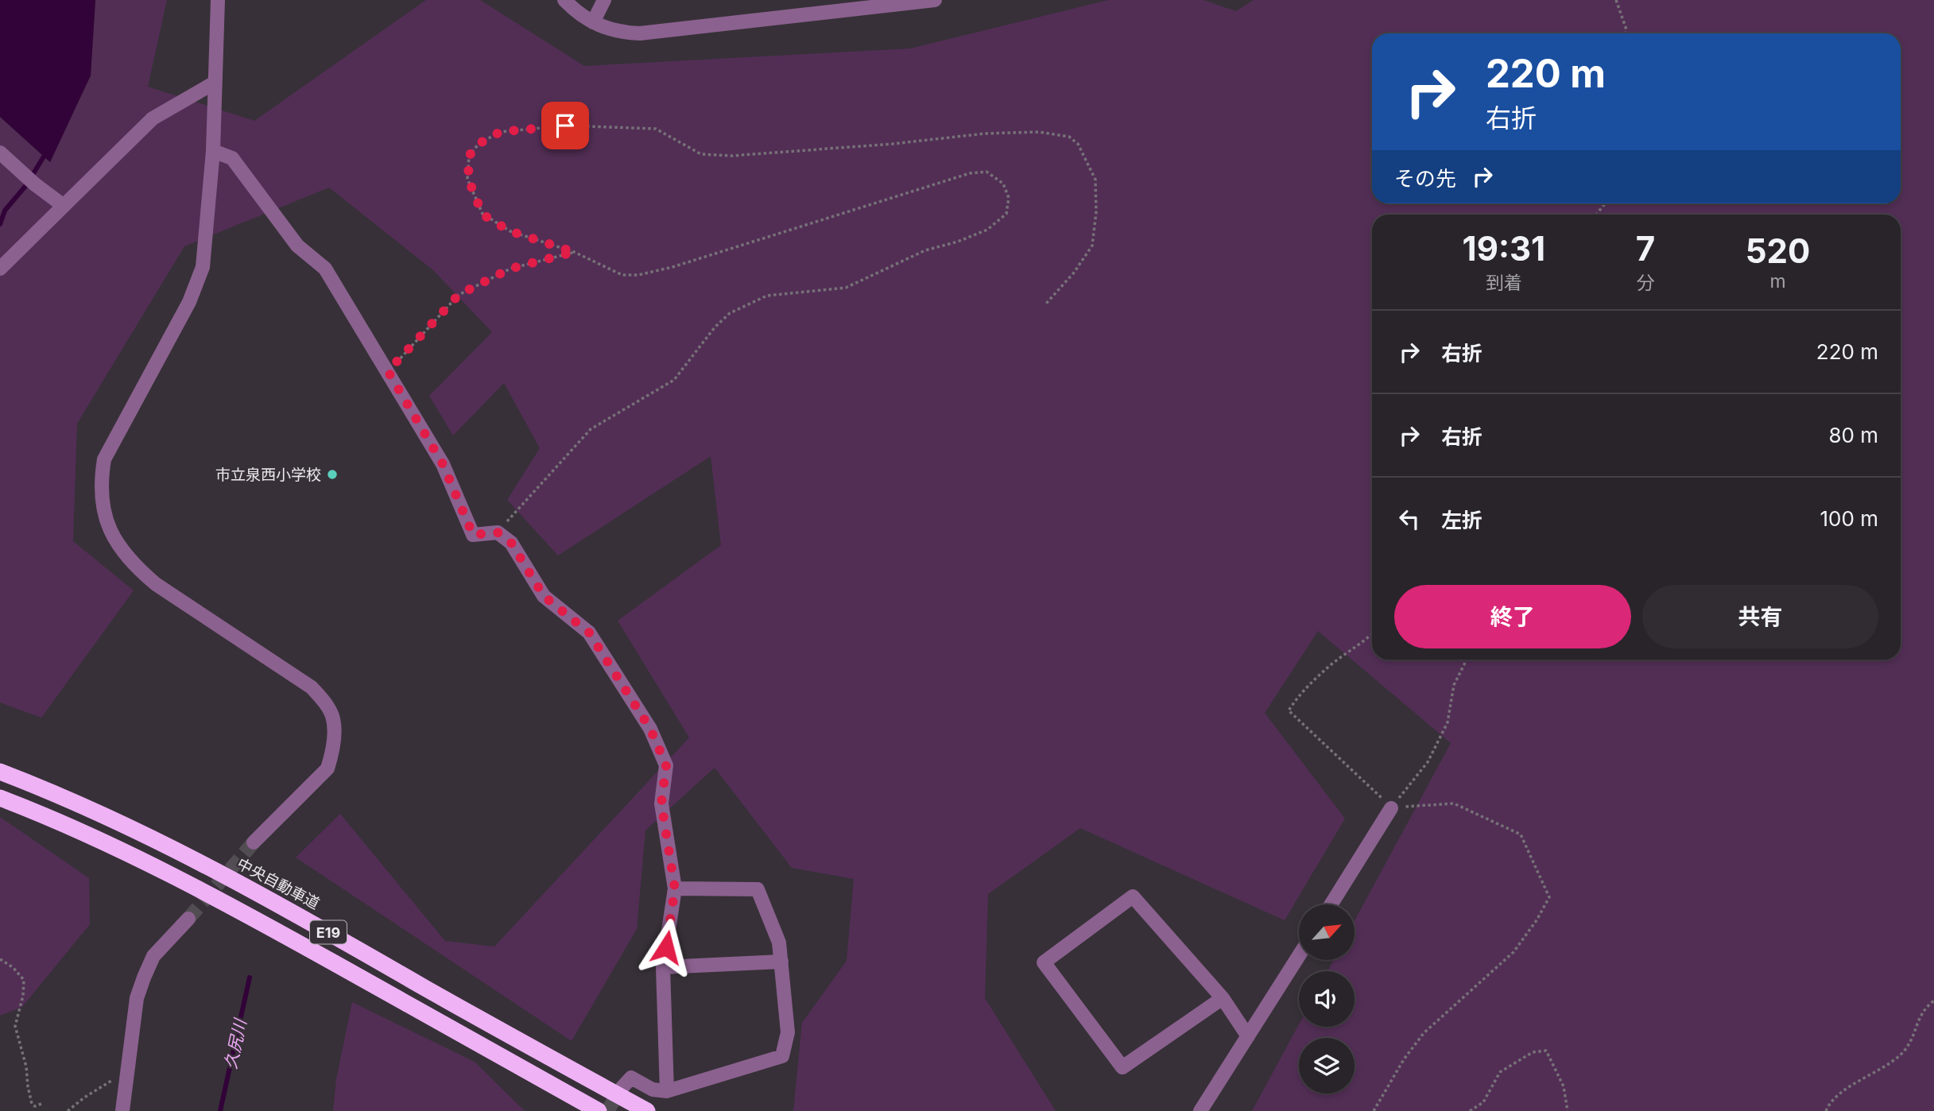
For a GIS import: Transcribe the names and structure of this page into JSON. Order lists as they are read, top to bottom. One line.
{"streets":{"highway":["中央自動車道","E19"]},"water":["久尻川"],"places":["市立泉西小学校"],"north":"top right","page":{"turn":["220 m","右折"],"then":"その先","eta":["19:31","到着","7","分","520","m"],"list":[{"name":"右折","value":"220 m"},{"name":"右折","value":"80 m"},{"name":"左折","value":"100 m"}],"buttons":["終了","共有"]}}
